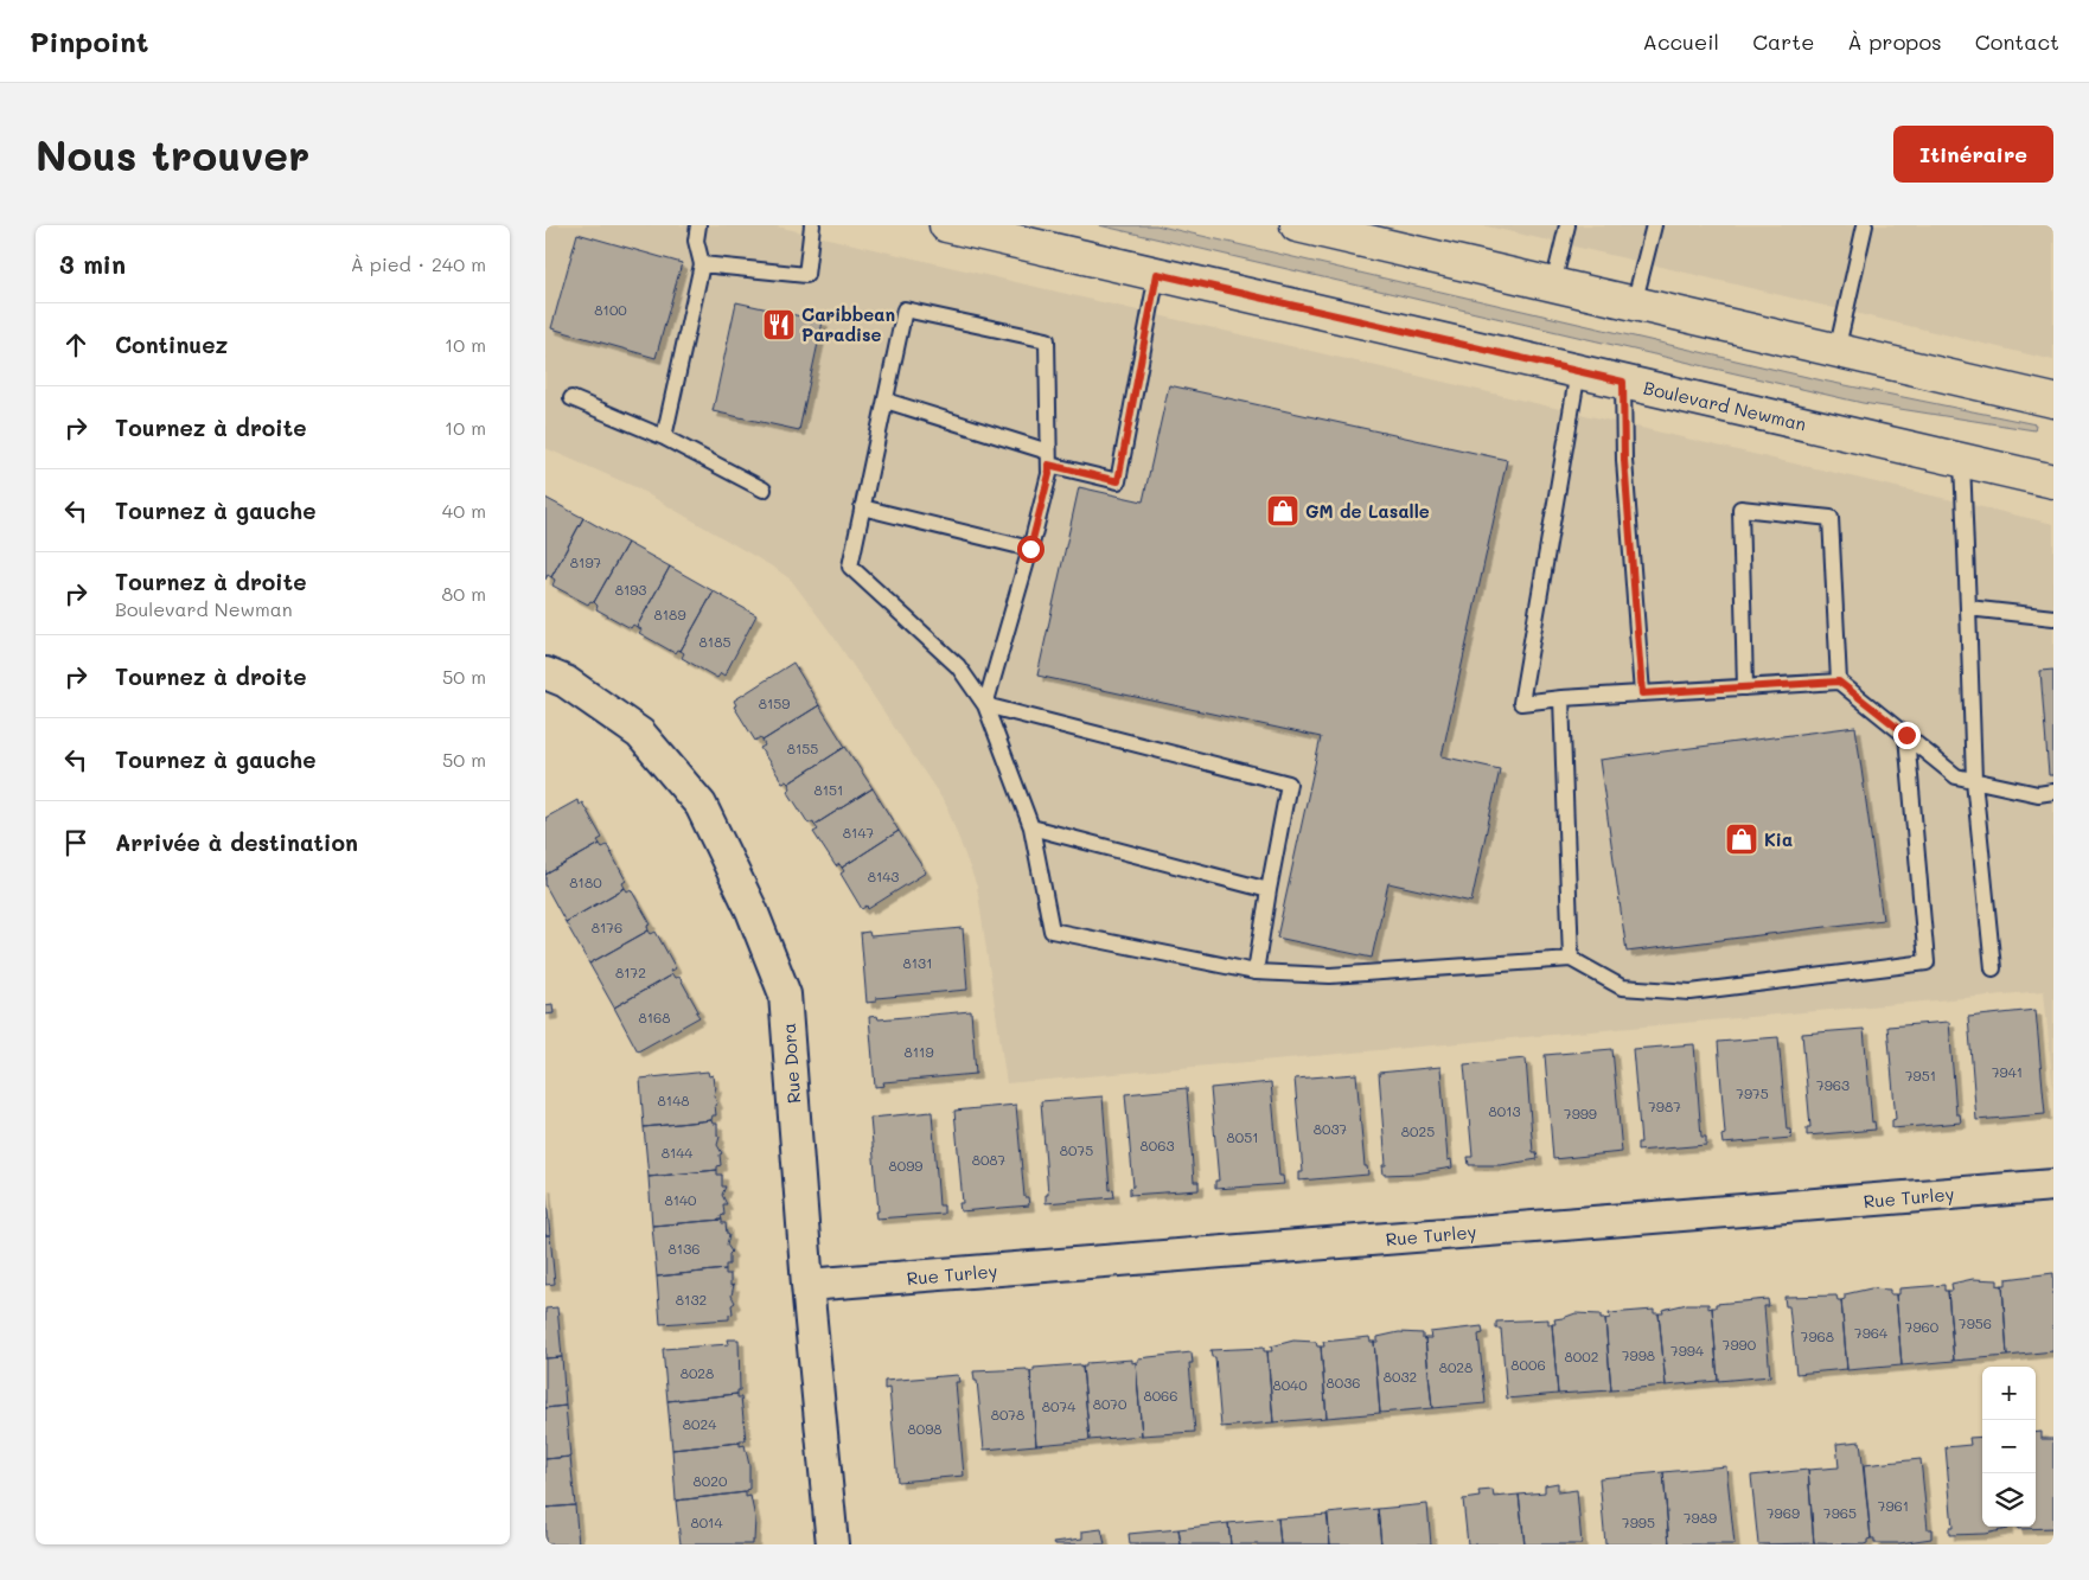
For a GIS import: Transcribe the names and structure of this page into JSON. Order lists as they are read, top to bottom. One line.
{"streets":{"main road":["Boulevard Newman"],"street":["Rue Dora","Rue Turley"]},"crossings":[["Rue Dora","Rue Turley"]],"places":{"restaurant":["Caribbean Paradise"],"shop":["GM de Lasalle","Kia"]},"house_numbers":["8100","8197","8193","8189","8185","8159","8155","8151","8147","8143","8180","8176","8131","8172","8168","8119","7941","7951","7963","7975","8148","7987","8013","7999","8037","8025","8051","8063","8075","8144","8087","8099","8140","8136","8132","7956","7960","7964","7968","7990","7994","7998","8002","8006","8028","8028","8032","8036","8040","8066","8070","8074","8078","8024","8098","8020","7961","7969","7965","7989","8014","7995"],"page":{"header":"Pinpoint","nav":["Accueil","Carte","À propos","Contact"],"buttons":"Itinéraire","title":"Nous trouver","heading":["3 min","À pied · 240 m"],"list":[["Continuez","10 m"],["Tournez à droite","10 m"],["Tournez à gauche","40 m"],["Tournez à droite","Boulevard Newman","80 m"],["Tournez à droite","50 m"],["Tournez à gauche","50 m"],"Arrivée à destination"],"map_buttons":["+","−"]}}
